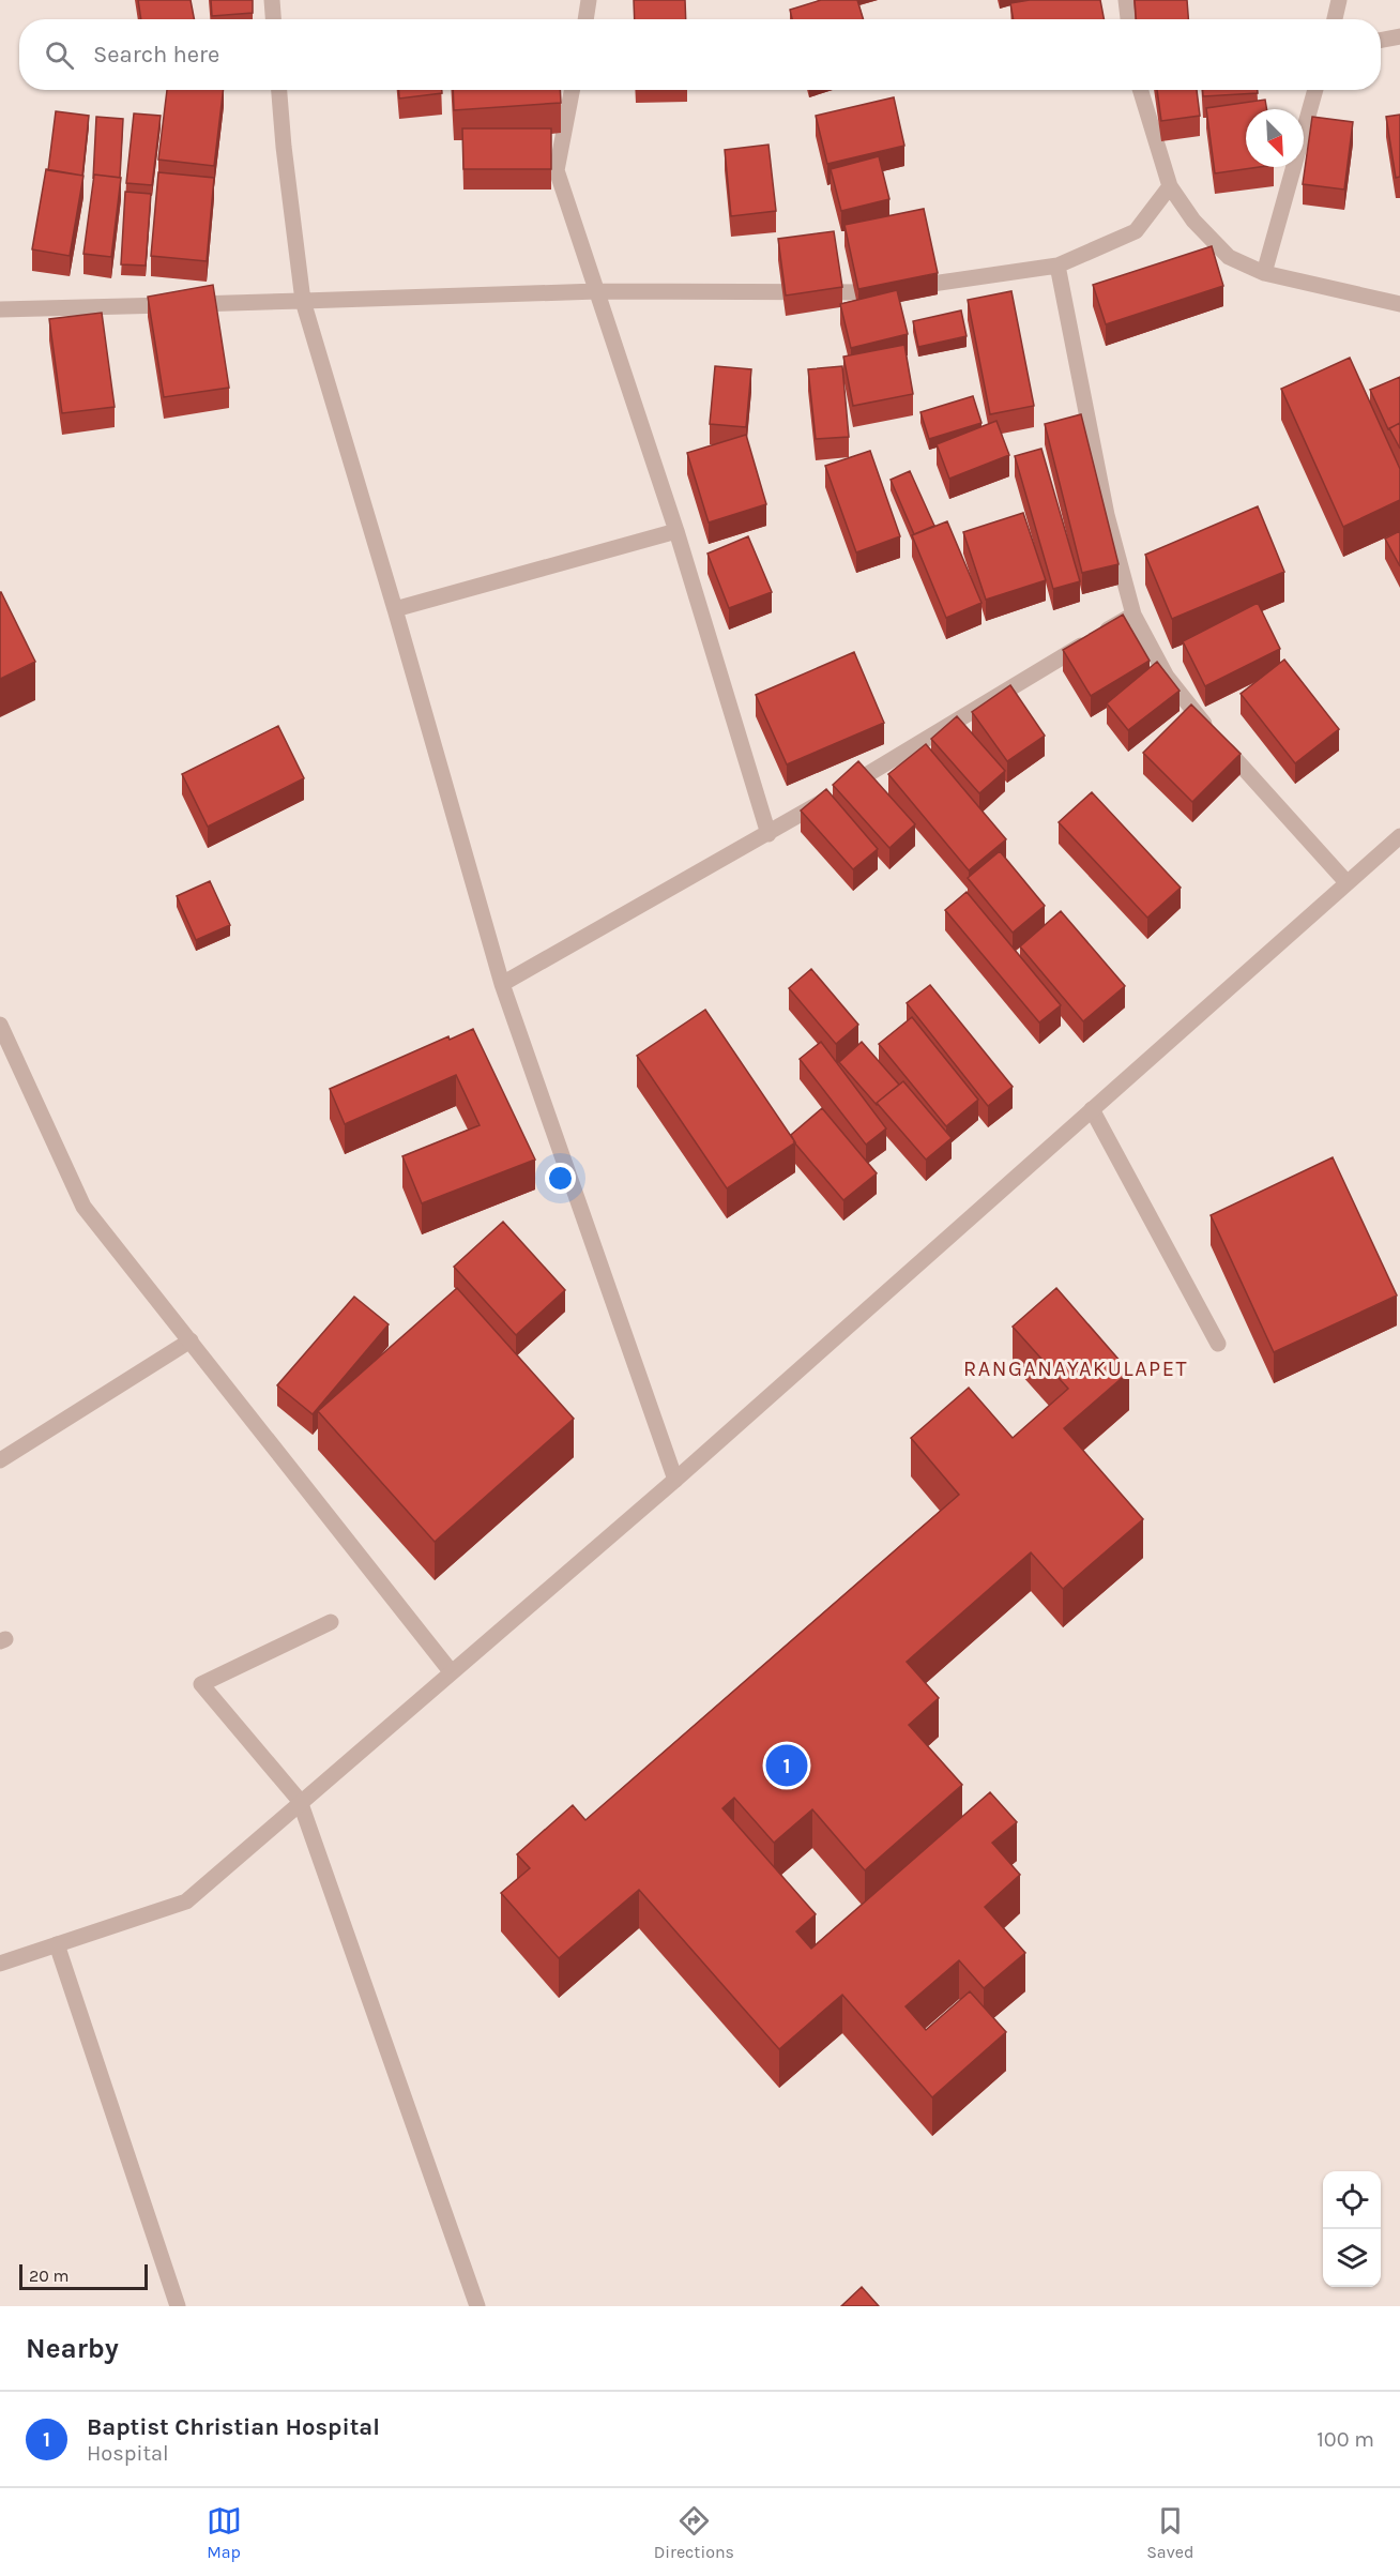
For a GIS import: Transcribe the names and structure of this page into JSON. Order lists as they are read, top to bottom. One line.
{"districts":["RANGANAYAKULAPET"],"scale_bar":"20 m","north":"bottom right","page":{"search":"Search here","pins":"1","scale":"20 m","heading":"Nearby","list":[{"mark":"1","name":"Baptist Christian Hospital","note":"Hospital","value":"100 m"}],"nav":["Map","Directions","Saved"]}}
